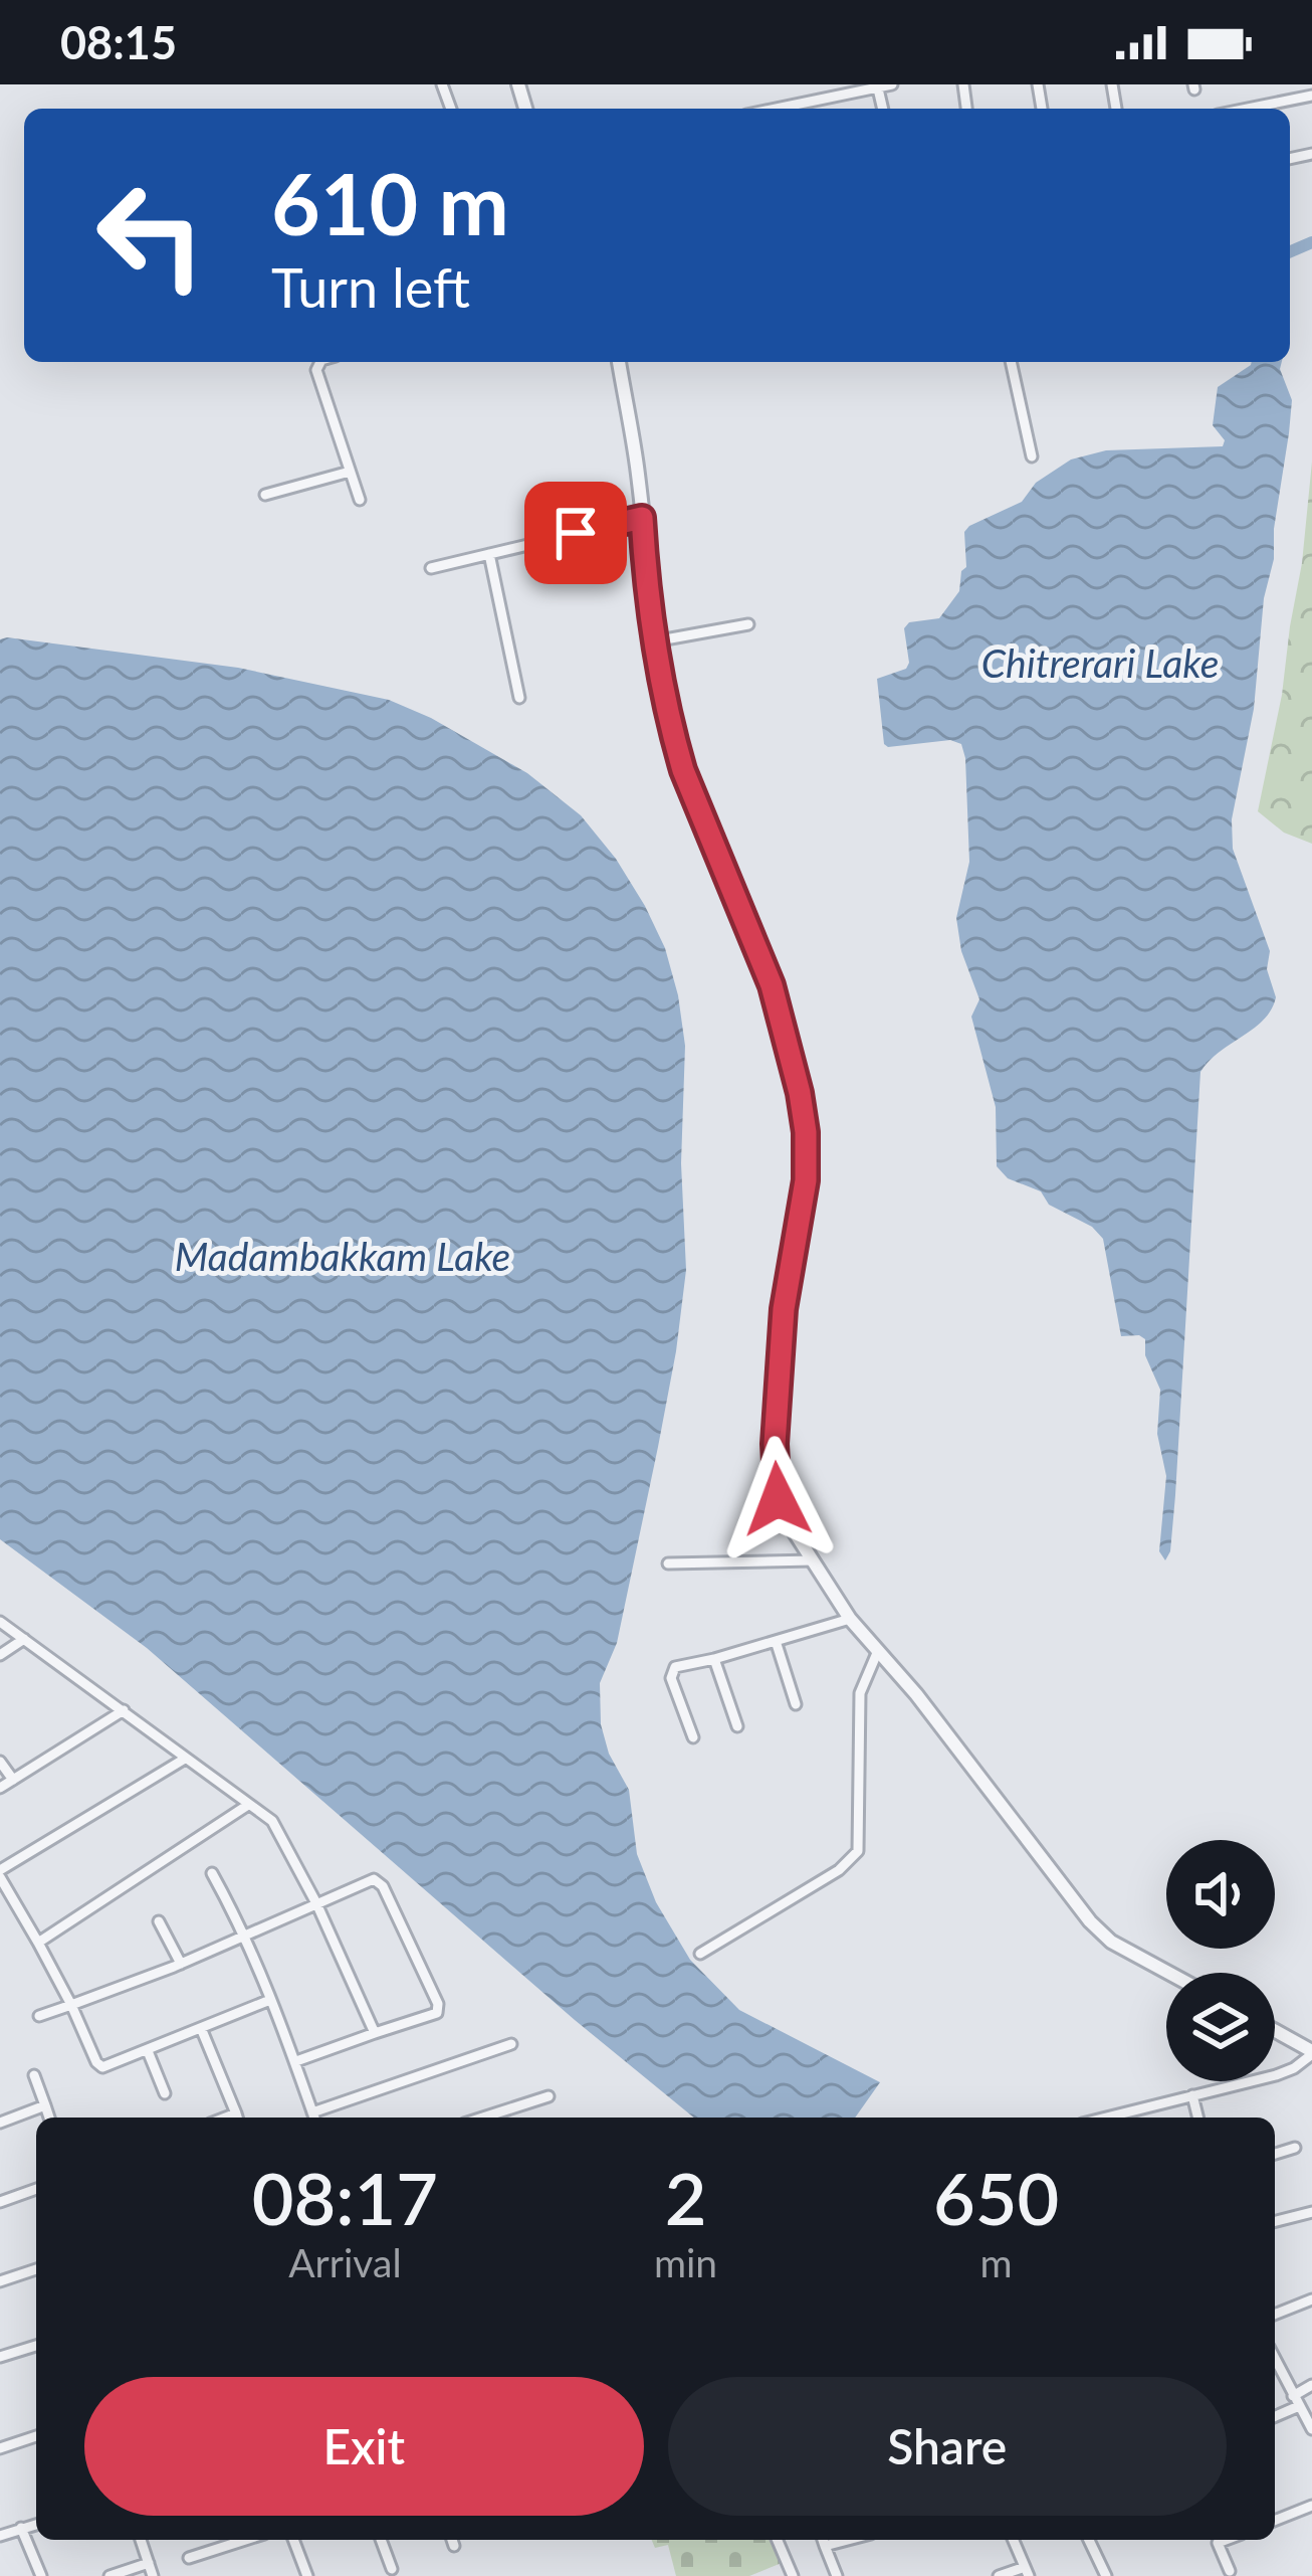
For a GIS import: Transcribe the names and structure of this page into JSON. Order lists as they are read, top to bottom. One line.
{"water":["Chitrerari Lake","Madambakkam Lake"],"page":{"status":"08:15","turn":["610 m","Turn left"],"eta":["08:17","Arrival","2","min","650","m"],"buttons":["Exit","Share"]}}
